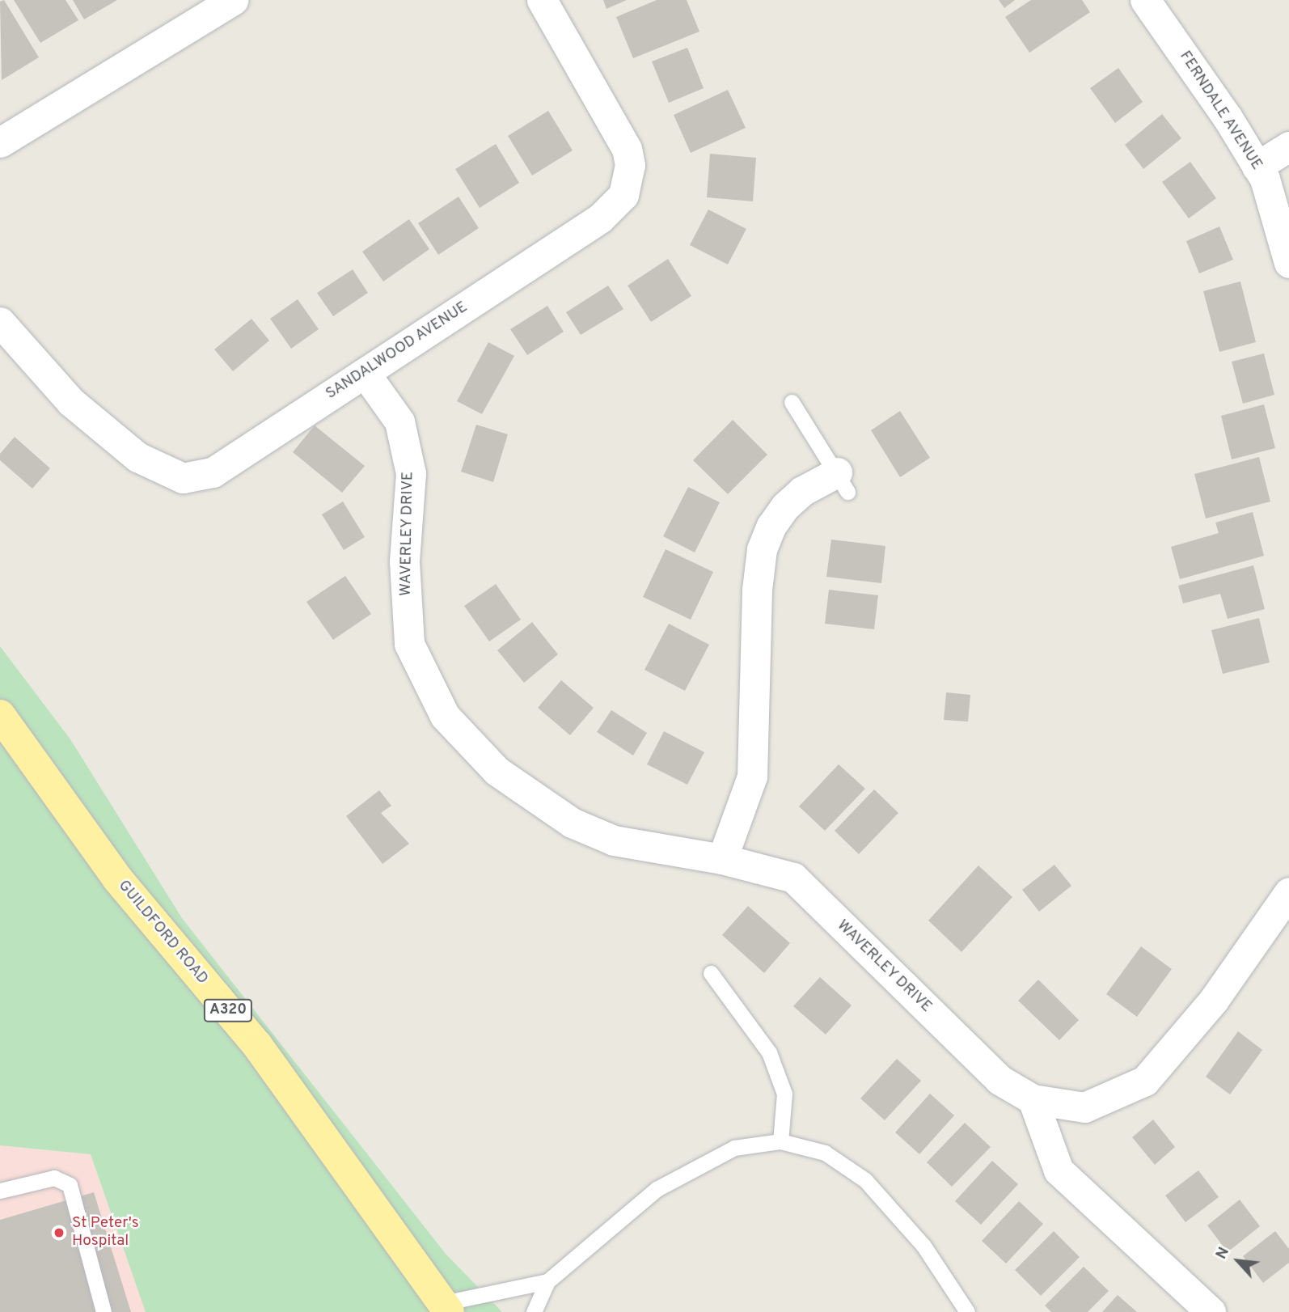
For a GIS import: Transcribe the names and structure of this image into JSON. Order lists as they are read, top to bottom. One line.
{"streets":{"main road":["GUILDFORD ROAD","A320"],"street":["FERNDALE AVENUE","SANDALWOOD AVENUE","WAVERLEY DRIVE"]},"crossings":[["SANDALWOOD AVENUE","WAVERLEY DRIVE"]],"places":["St Peter's Hospital"],"north":"top left"}
